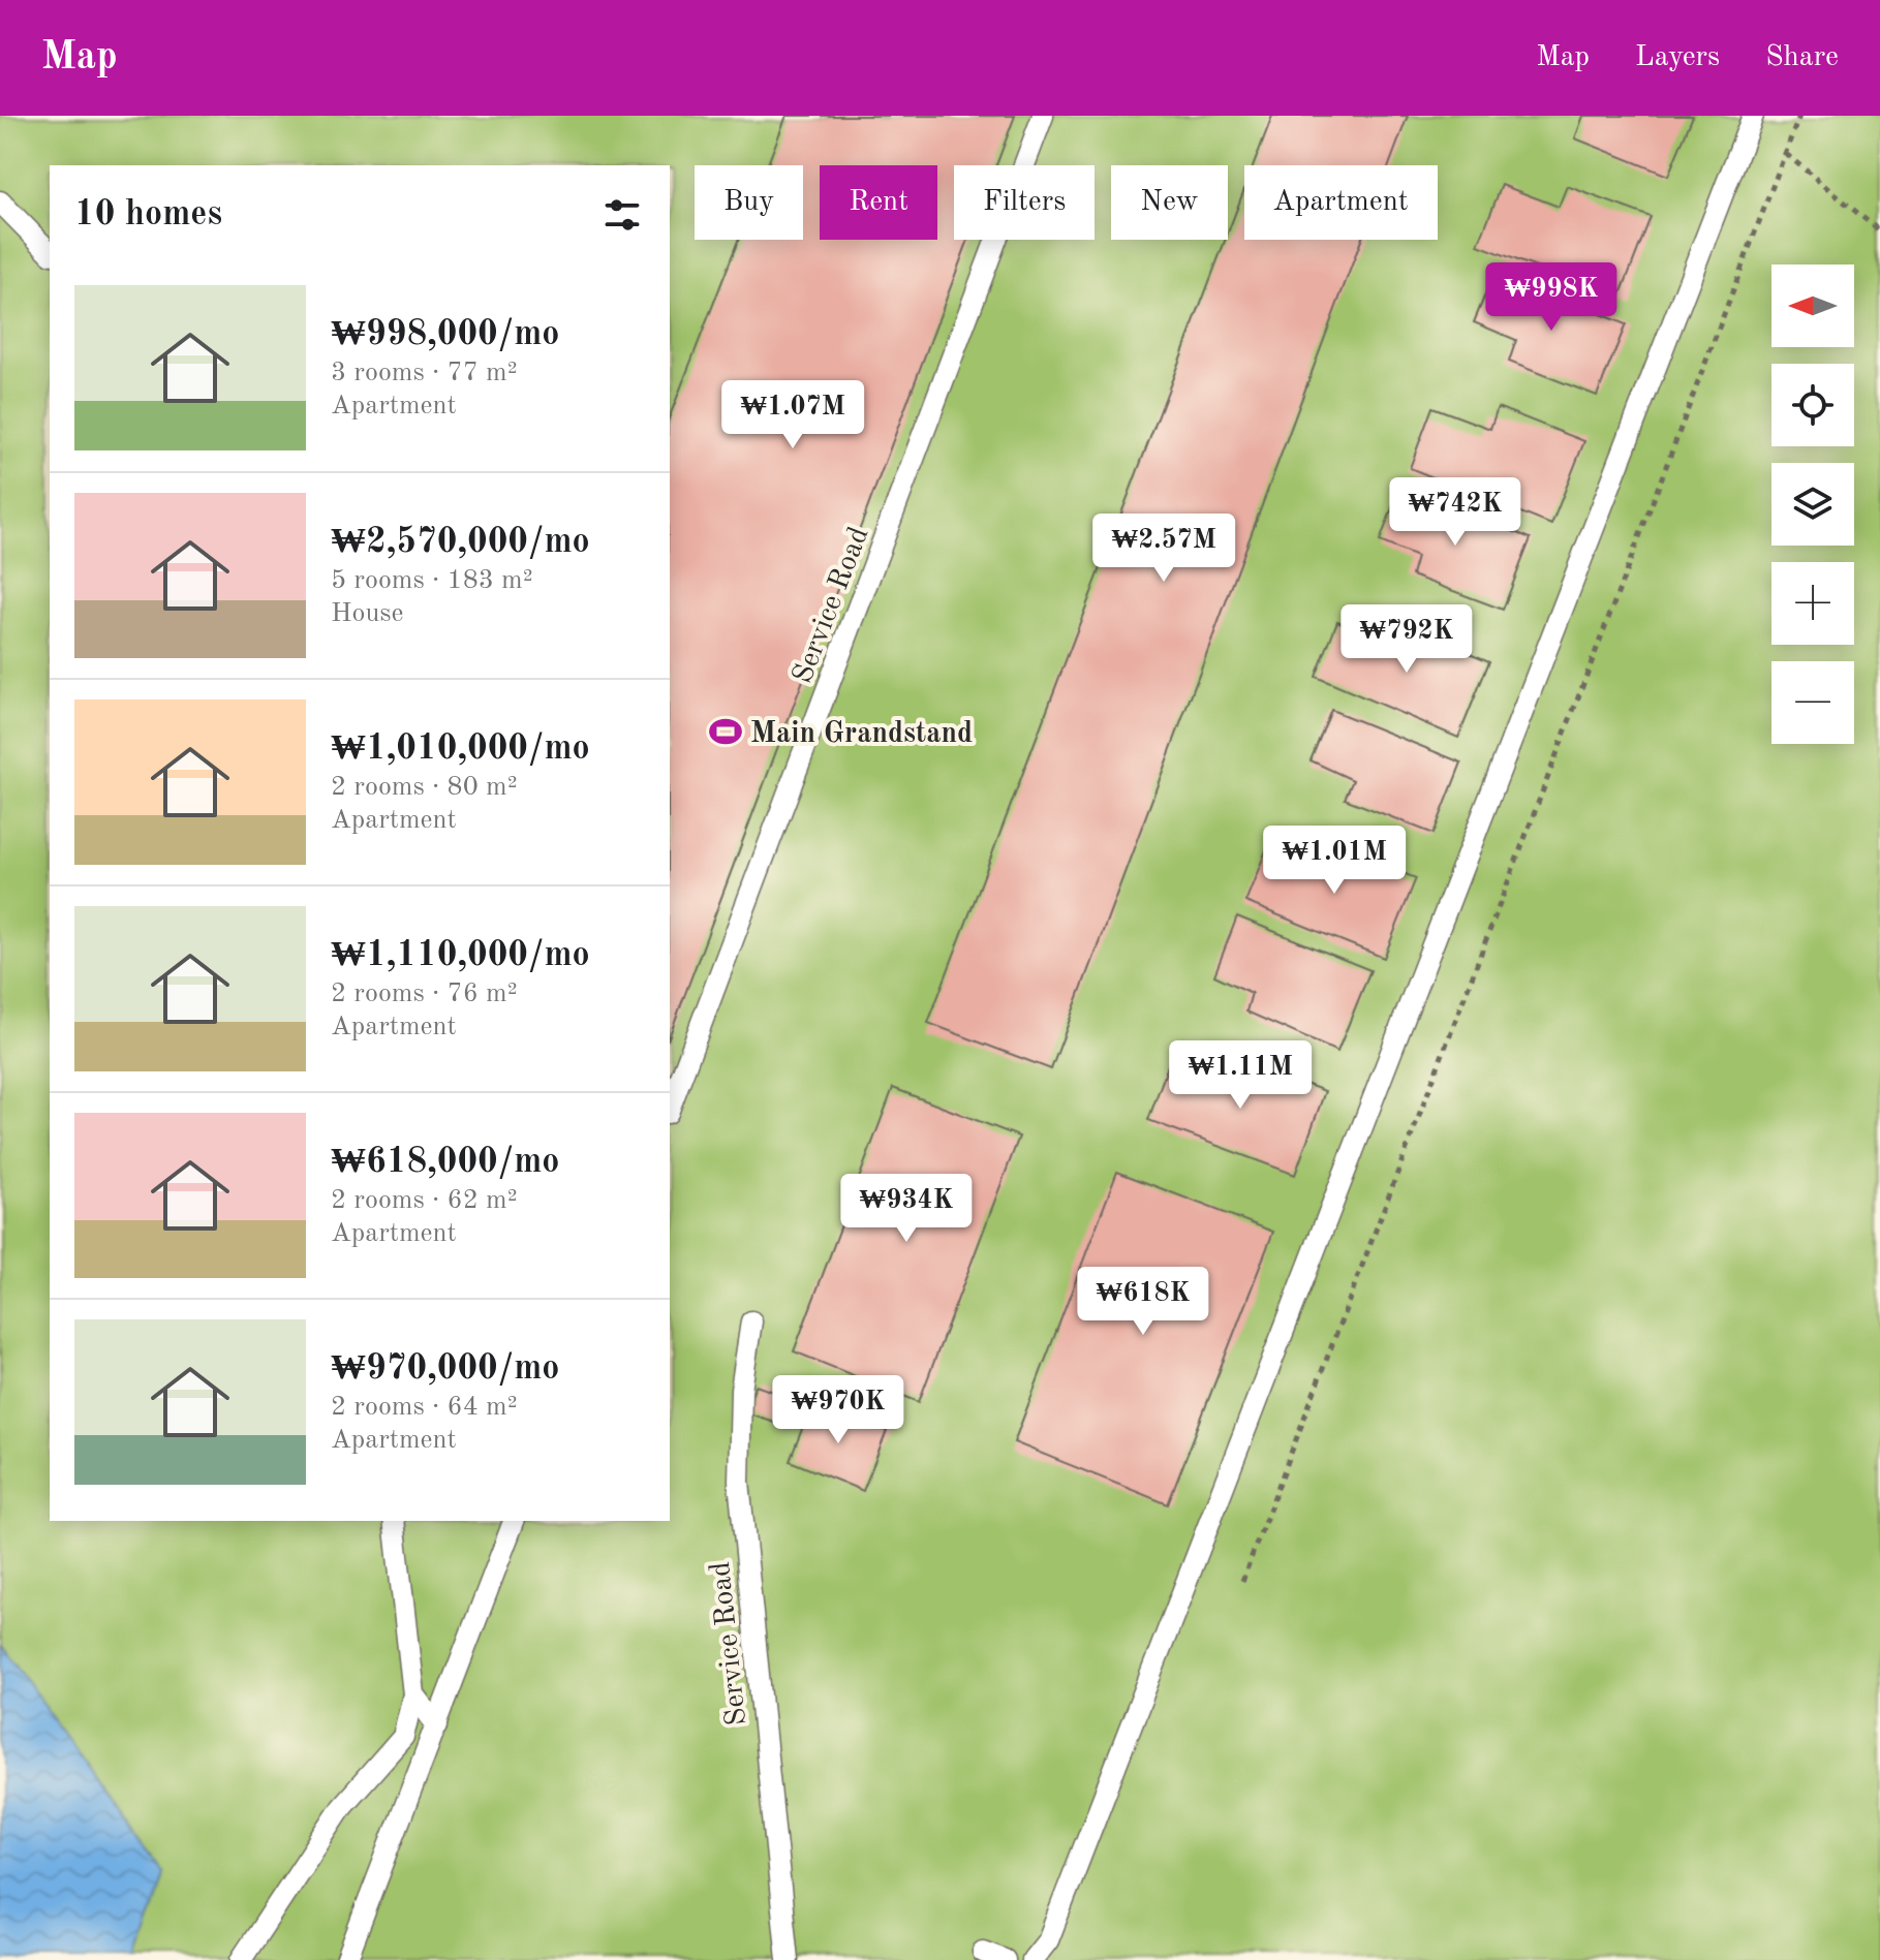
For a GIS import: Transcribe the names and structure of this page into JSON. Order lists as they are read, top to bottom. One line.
{"streets":{"lane":["Service Road"]},"places":{"sports":["Main Grandstand"]},"north":"left","page":{"header":"Map","nav":["Map","Layers","Share"],"chip":["Buy","Rent","Filters","New","Apartment"],"heading":"10 homes","price":["₩998K","₩1.07M","₩742K","₩2.57M","₩792K","₩1.01M","₩1.11M","₩934K","₩618K","₩970K"],"map_buttons":["+","−"],"list":[{"name":"₩998,000/mo","note":"3 rooms · 77 m² · Apartment"},{"name":"₩2,570,000/mo","note":"5 rooms · 183 m² · House"},{"name":"₩1,010,000/mo","note":"2 rooms · 80 m² · Apartment"},{"name":"₩1,110,000/mo","note":"2 rooms · 76 m² · Apartment"},{"name":"₩618,000/mo","note":"2 rooms · 62 m² · Apartment"},{"name":"₩970,000/mo","note":"2 rooms · 64 m² · Apartment"}]}}
